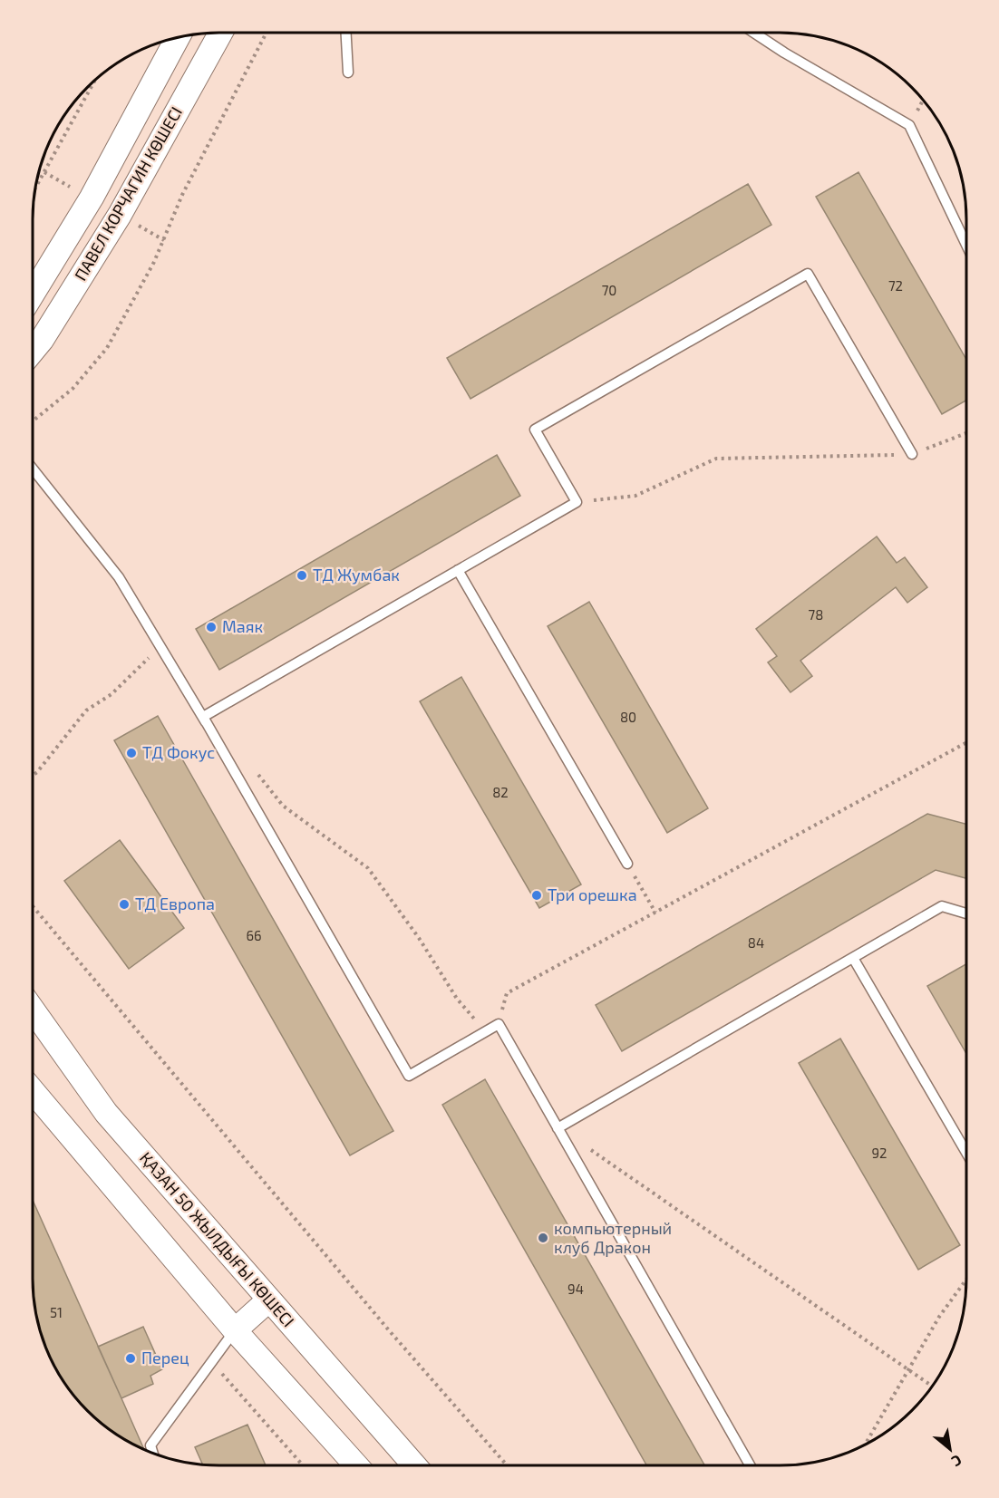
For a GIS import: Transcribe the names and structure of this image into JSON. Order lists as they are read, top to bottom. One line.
{"streets":{"street":["ПАВЕЛ КОРЧАГИН КӨШЕСІ","ҚАЗАН 50 ЖЫЛДЫҒЫ КӨШЕСІ"]},"places":["ТД Жумбак","Маяк","ТД Фокус","Три орешка","ТД Европа","компьютерный клуб Дракон","Перец"],"house_numbers":["72","70","78","80","82","66","84","92","94","51"],"north":"bottom right"}
